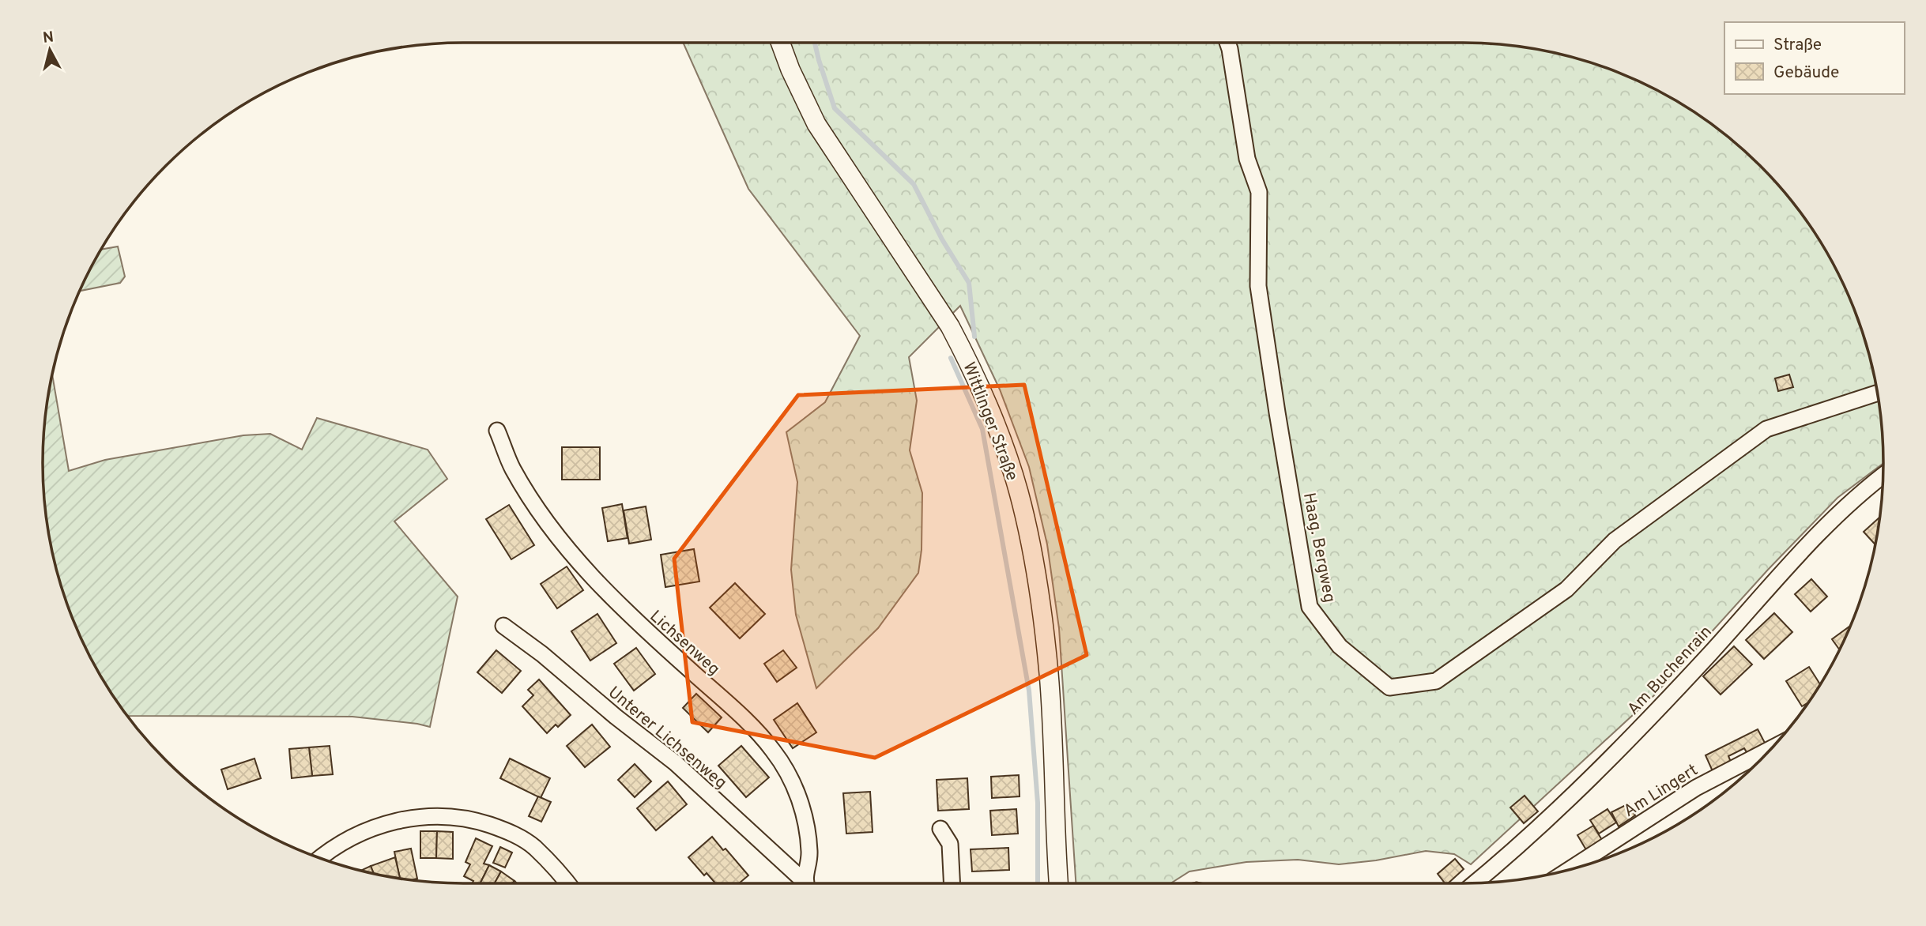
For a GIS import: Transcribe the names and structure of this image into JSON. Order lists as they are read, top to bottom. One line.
{"streets":{"street":["Wittlinger Straße","Haag. Bergweg","Lichsenweg","Am Buchenrain","Unterer Lichsenweg","Am Lingert"]},"legend":["Straße","Gebäude"],"north":"top"}
